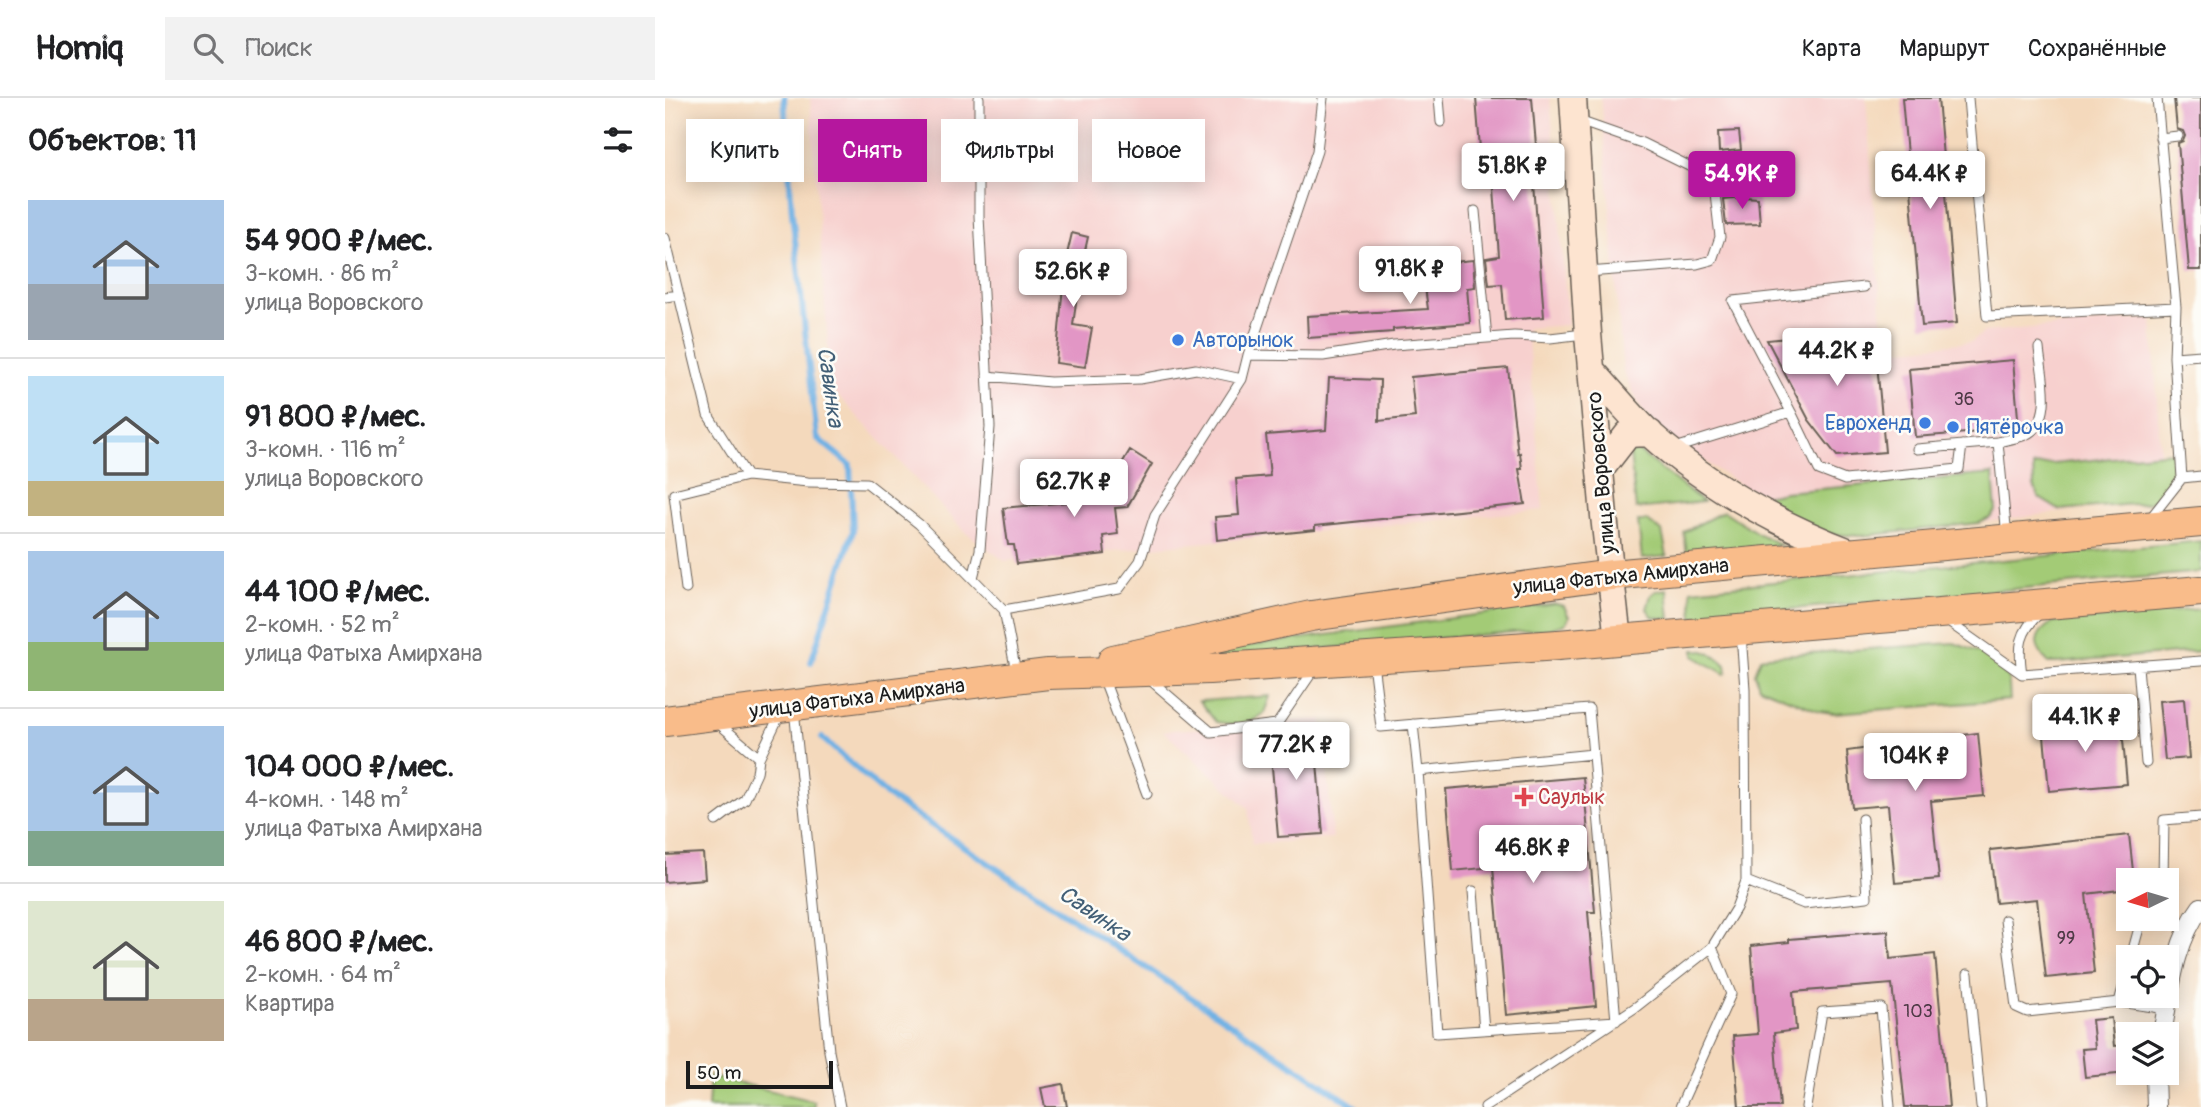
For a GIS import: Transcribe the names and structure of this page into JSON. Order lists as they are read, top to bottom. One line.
{"streets":{"main road":["улица Фатыха Амирхана"],"street":["улица Воровского"]},"crossings":[["улица Воровского","улица Фатыха Амирхана"]],"water":["Савинка"],"places":{"other":["Авторынок","Еврохенд","Пятёрочка"],"health":["Саулык"]},"house_numbers":["36","99","103"],"scale_bar":"50 m","north":"left","page":{"header":"Homiq","search":"Поиск","nav":["Карта","Маршрут","Сохранённые"],"heading":"Объектов: 11","chip":["Купить","Снять","Фильтры","Новое"],"price":["51.8K ₽","54.9K ₽","64.4K ₽","91.8K ₽","52.6K ₽","44.2K ₽","62.7K ₽","44.1K ₽","77.2K ₽","104K ₽","46.8K ₽"],"list":[{"name":"54 900 ₽/мес.","note":"3-комн. · 86 m² · улица Воровского"},{"name":"91 800 ₽/мес.","note":"3-комн. · 116 m² · улица Воровского"},{"name":"44 100 ₽/мес.","note":"2-комн. · 52 m² · улица Фатыха Амирхана"},{"name":"104 000 ₽/мес.","note":"4-комн. · 148 m² · улица Фатыха Амирхана"},{"name":"46 800 ₽/мес.","note":"2-комн. · 64 m² · Квартира"}],"scale":"50 m"}}
